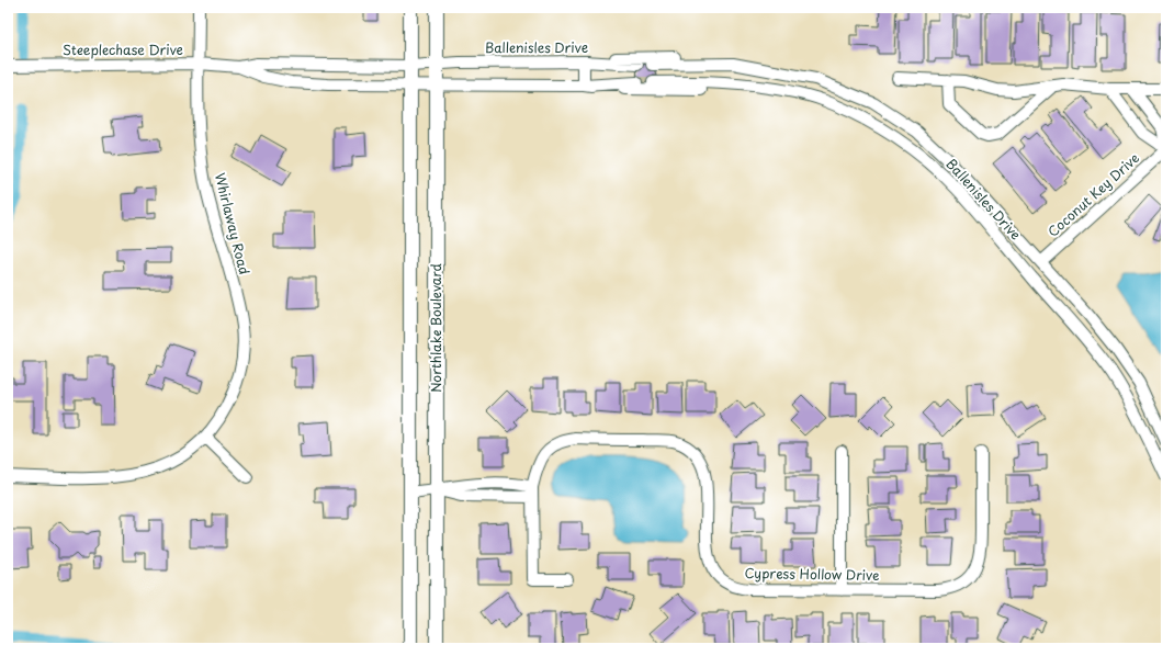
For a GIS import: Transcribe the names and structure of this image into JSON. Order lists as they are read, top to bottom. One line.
{"streets":{"main road":["Northlake Boulevard"],"street":["Ballenisles Drive","Steeplechase Drive","Coconut Key Drive","Whirlaway Road","Cypress Hollow Drive"]},"crossings":[["Ballenisles Drive","Steeplechase Drive"],["Ballenisles Drive","Coconut Key Drive"],["Ballenisles Drive","Northlake Boulevard"],["Steeplechase Drive","Whirlaway Road"],["Steeplechase Drive","Northlake Boulevard"]]}
